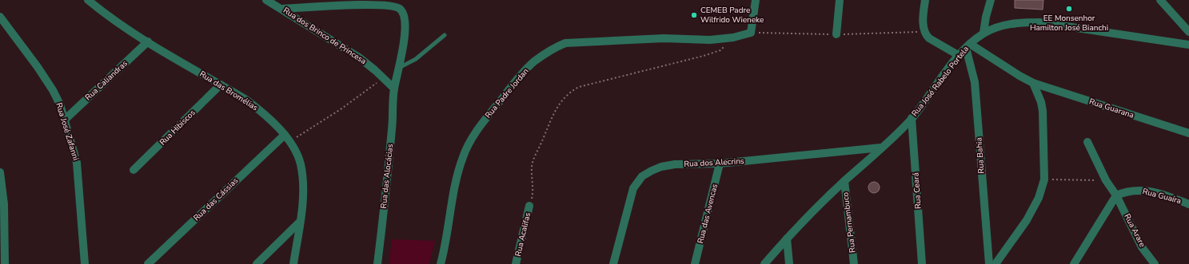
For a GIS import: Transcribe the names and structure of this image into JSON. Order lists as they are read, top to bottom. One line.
{"streets":{"street":["Rua dos Brinco de Princesa","Rua Caliandras","Rua José Rabelo Portela","Rua das Bromélias","Rua Padre Jordan","Rua Guarana","Rua Hibiscos","Rua José Zafanni","Rua Bahia","Rua dos Alecrins","Rua das Alocácias","Rua Ceará","Rua Guaíra","Rua das Cássias","Rua das Avencas","Rua Pernambuco","Rua Arare","Rua Acalifas"]},"crossings":[["Rua dos Brinco de Princesa","Rua das Alocácias"],["Rua Caliandras","Rua das Bromélias"],["Rua Caliandras","Rua José Zafanni"],["Rua José Rabelo Portela","Rua Guarana"],["Rua José Rabelo Portela","Rua Bahia"],["Rua José Rabelo Portela","Rua dos Alecrins"],["Rua José Rabelo Portela","Rua Ceará"],["Rua José Rabelo Portela","Rua Pernambuco"],["Rua das Bromélias","Rua Hibiscos"],["Rua das Bromélias","Rua das Cássias"],["Rua Guarana","Rua Bahia"],["Rua dos Alecrins","Rua das Avencas"],["Rua Guaíra","Rua Arare"]],"places":["EE Monsenhor Hamilton José Bianchi","CEMEB Padre Wilfrido Wieneke"]}
